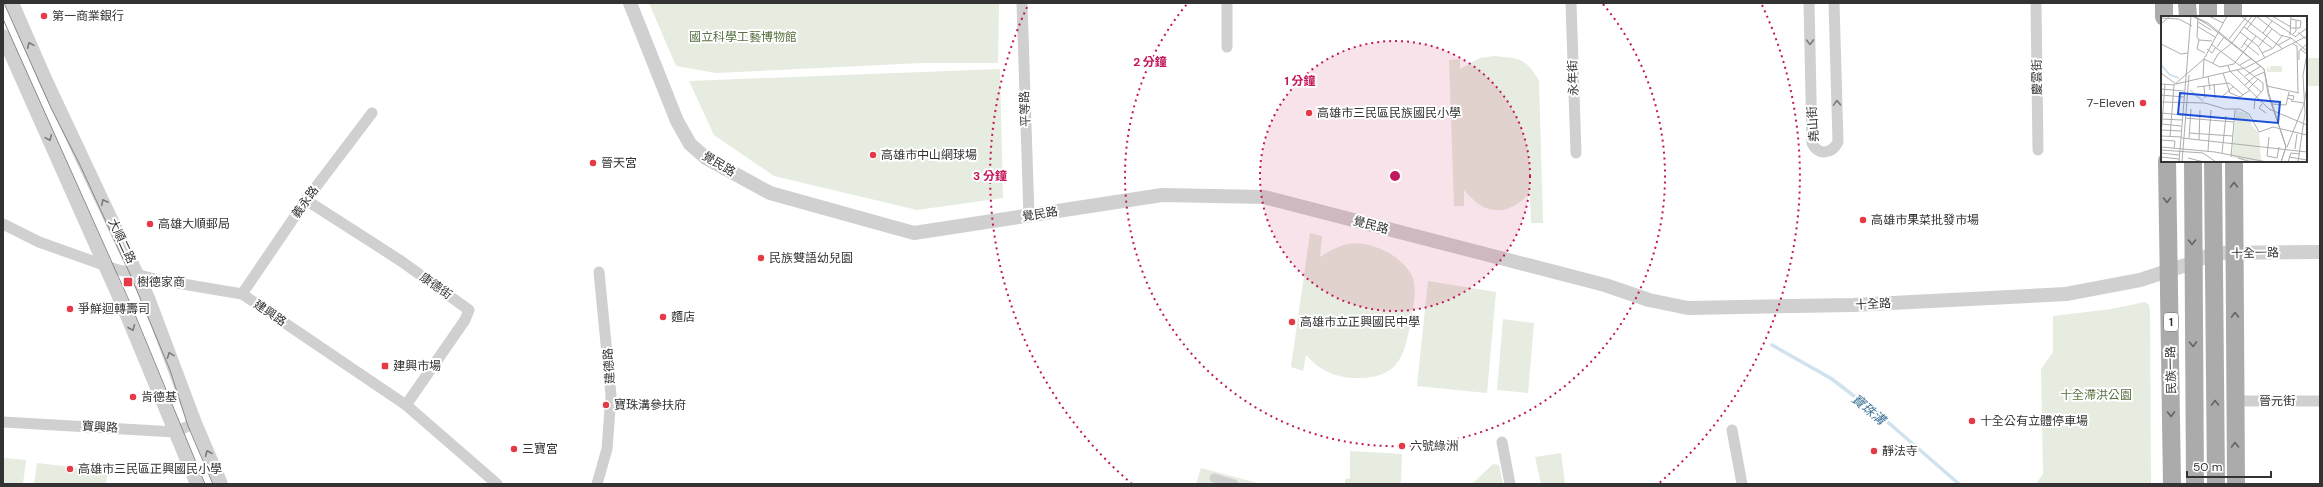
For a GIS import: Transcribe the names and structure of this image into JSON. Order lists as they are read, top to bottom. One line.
{"streets":{"main road":["1","民族一路"],"street":["慶雲街","永年街","平等路","堯山街","覺民路","義永路","大順二路","十全一路","康德街","十全路","建興路","建德路","晉元街","寶興路"]},"crossings":[["平等路","覺民路"],["覺民路","十全路"],["義永路","康德街"],["義永路","建興路"],["大順二路","建興路"],["大順二路","寶興路"],["十全一路","十全路"],["十全一路","民族一路"],["康德街","建興路"],["十全路","民族一路"]],"water":["寶珠溝"],"parks":["國立科學工藝博物館","十全滯洪公園"],"places":{"other":["第一商業銀行","7-Eleven","高雄市三民區民族國民小學","高雄市中山網球場","晉天宮","高雄市果菜批發市場","高雄大順郵局","民族雙語幼兒園","爭鮮迴轉壽司","麵店","高雄市立正興國民中學","肯德基","寶珠溝參扶府","十全公有立體停車場","六號綠洲","三寶宮","靜法寺","高雄市三民區正興國民小學"],"transit":["樹德家商","建興市場"]},"scale_bar":"50 m","rings":["2 分鐘","1 分鐘","3 分鐘"]}
